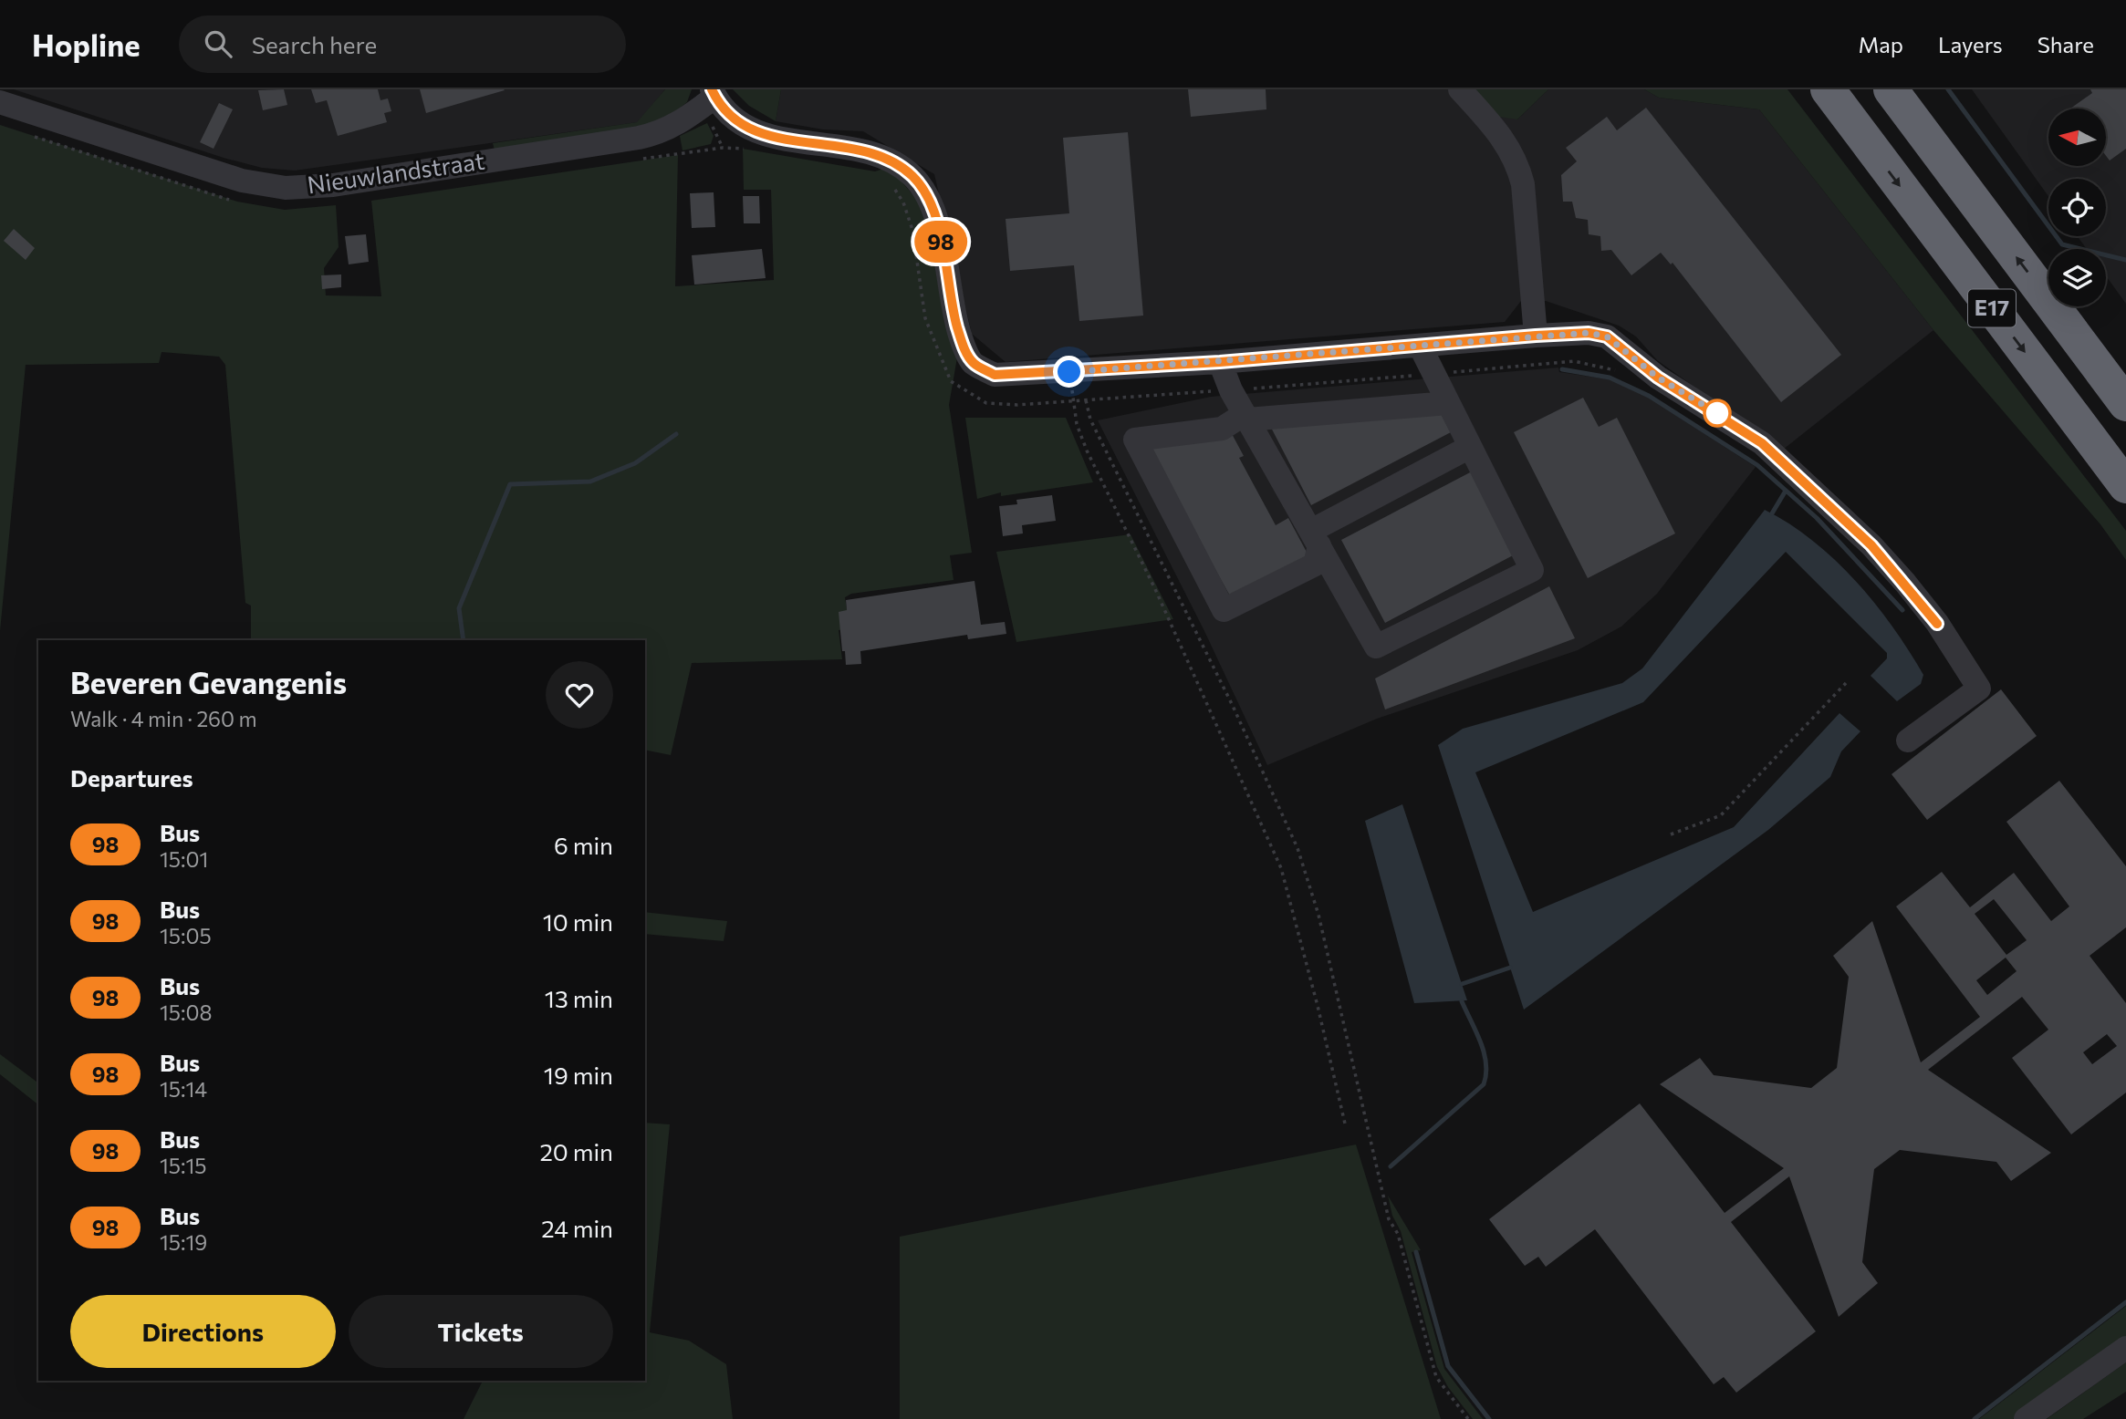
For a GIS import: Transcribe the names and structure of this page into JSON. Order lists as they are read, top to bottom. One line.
{"streets":{"highway":["E17"],"street":["Nieuwlandstraat"]},"lines":["bus line 98"],"north":"left","page":{"header":"Hopline","search":"Search here","nav":["Map","Layers","Share"],"on_map":"98","heading":[["Beveren Gevangenis","Walk · 4 min · 260 m"],"Departures"],"list":[{"mark":"98","name":"Bus","note":"15:01","value":"6 min"},{"mark":"98","name":"Bus","note":"15:05","value":"10 min"},{"mark":"98","name":"Bus","note":"15:08","value":"13 min"},{"mark":"98","name":"Bus","note":"15:14","value":"19 min"},{"mark":"98","name":"Bus","note":"15:15","value":"20 min"},{"mark":"98","name":"Bus","note":"15:19","value":"24 min"}],"buttons":["Directions","Tickets"]}}
